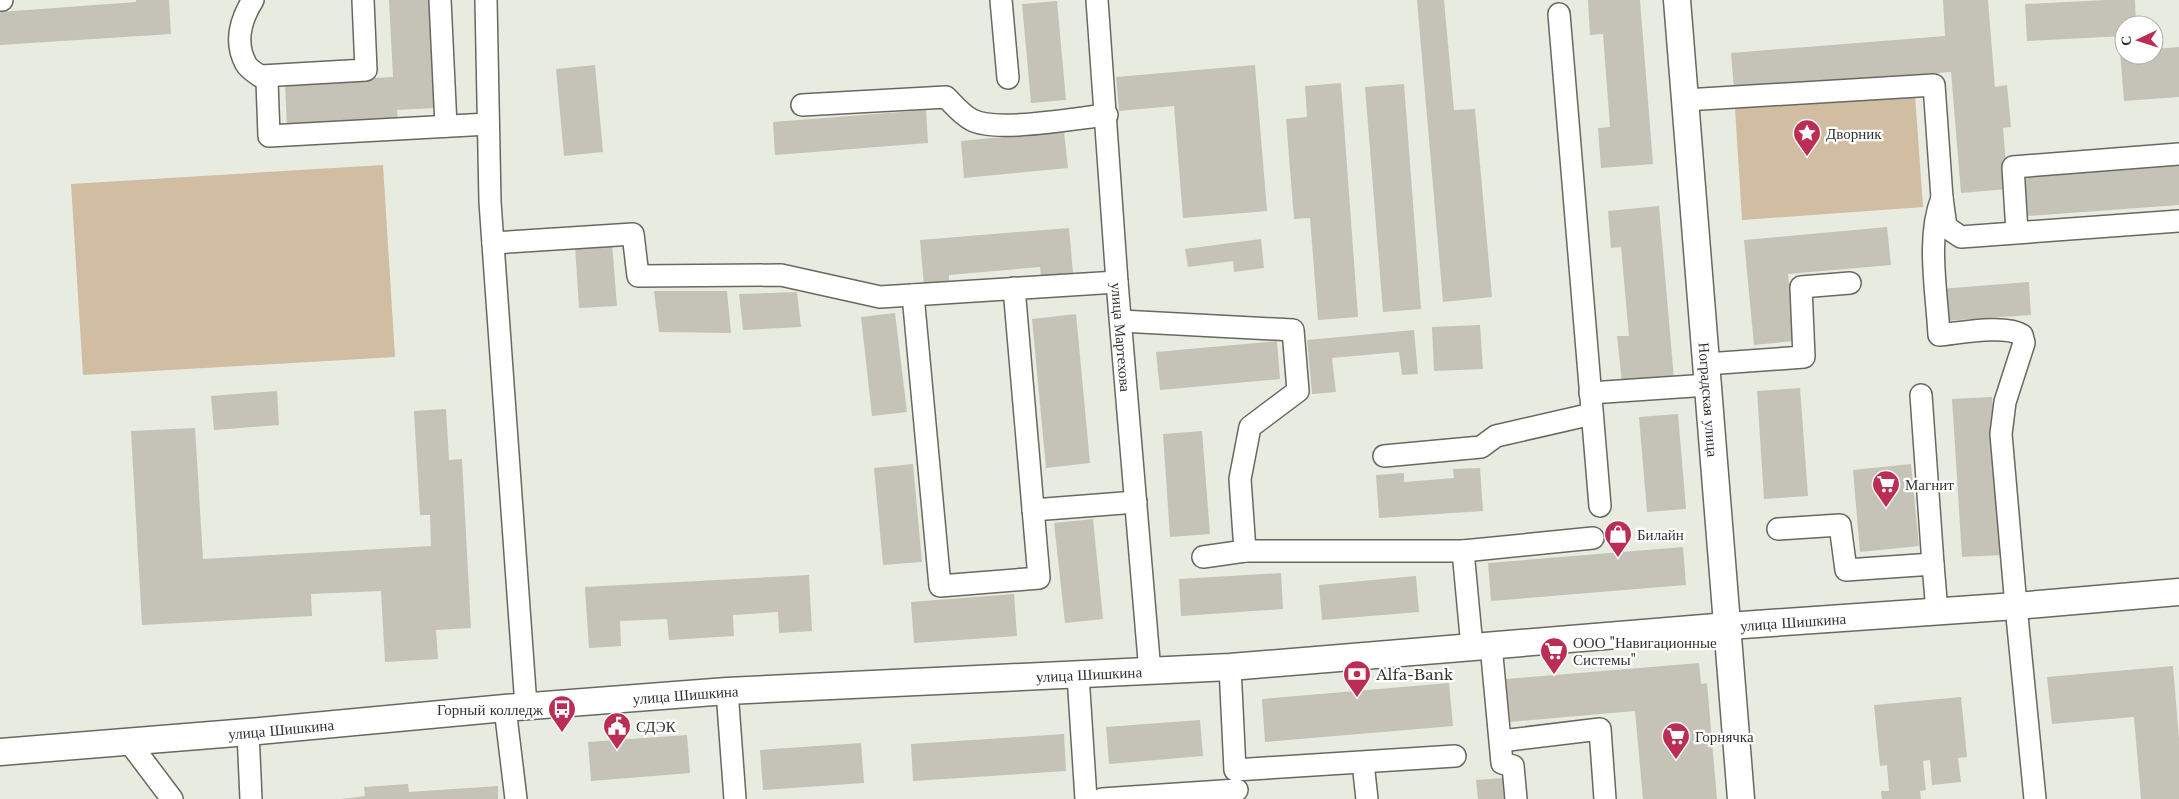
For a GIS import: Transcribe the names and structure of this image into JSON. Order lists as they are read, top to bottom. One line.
{"streets":{"main road":["Ноградская улица","улица Шишкина"],"street":["улица Мартехова"]},"crossings":[["улица Мартехова","улица Шишкина"],["Ноградская улица","улица Шишкина"]],"places":{"place":["Дворник"],"supermarket":["Магнит","ООО \"Навигационные Системы\"","Горнячка"],"shop":["Билайн"],"bank":["Alfa-Bank"],"bus stop":["Горный колледж"],"public building":["СДЭК"]},"north":"left"}
